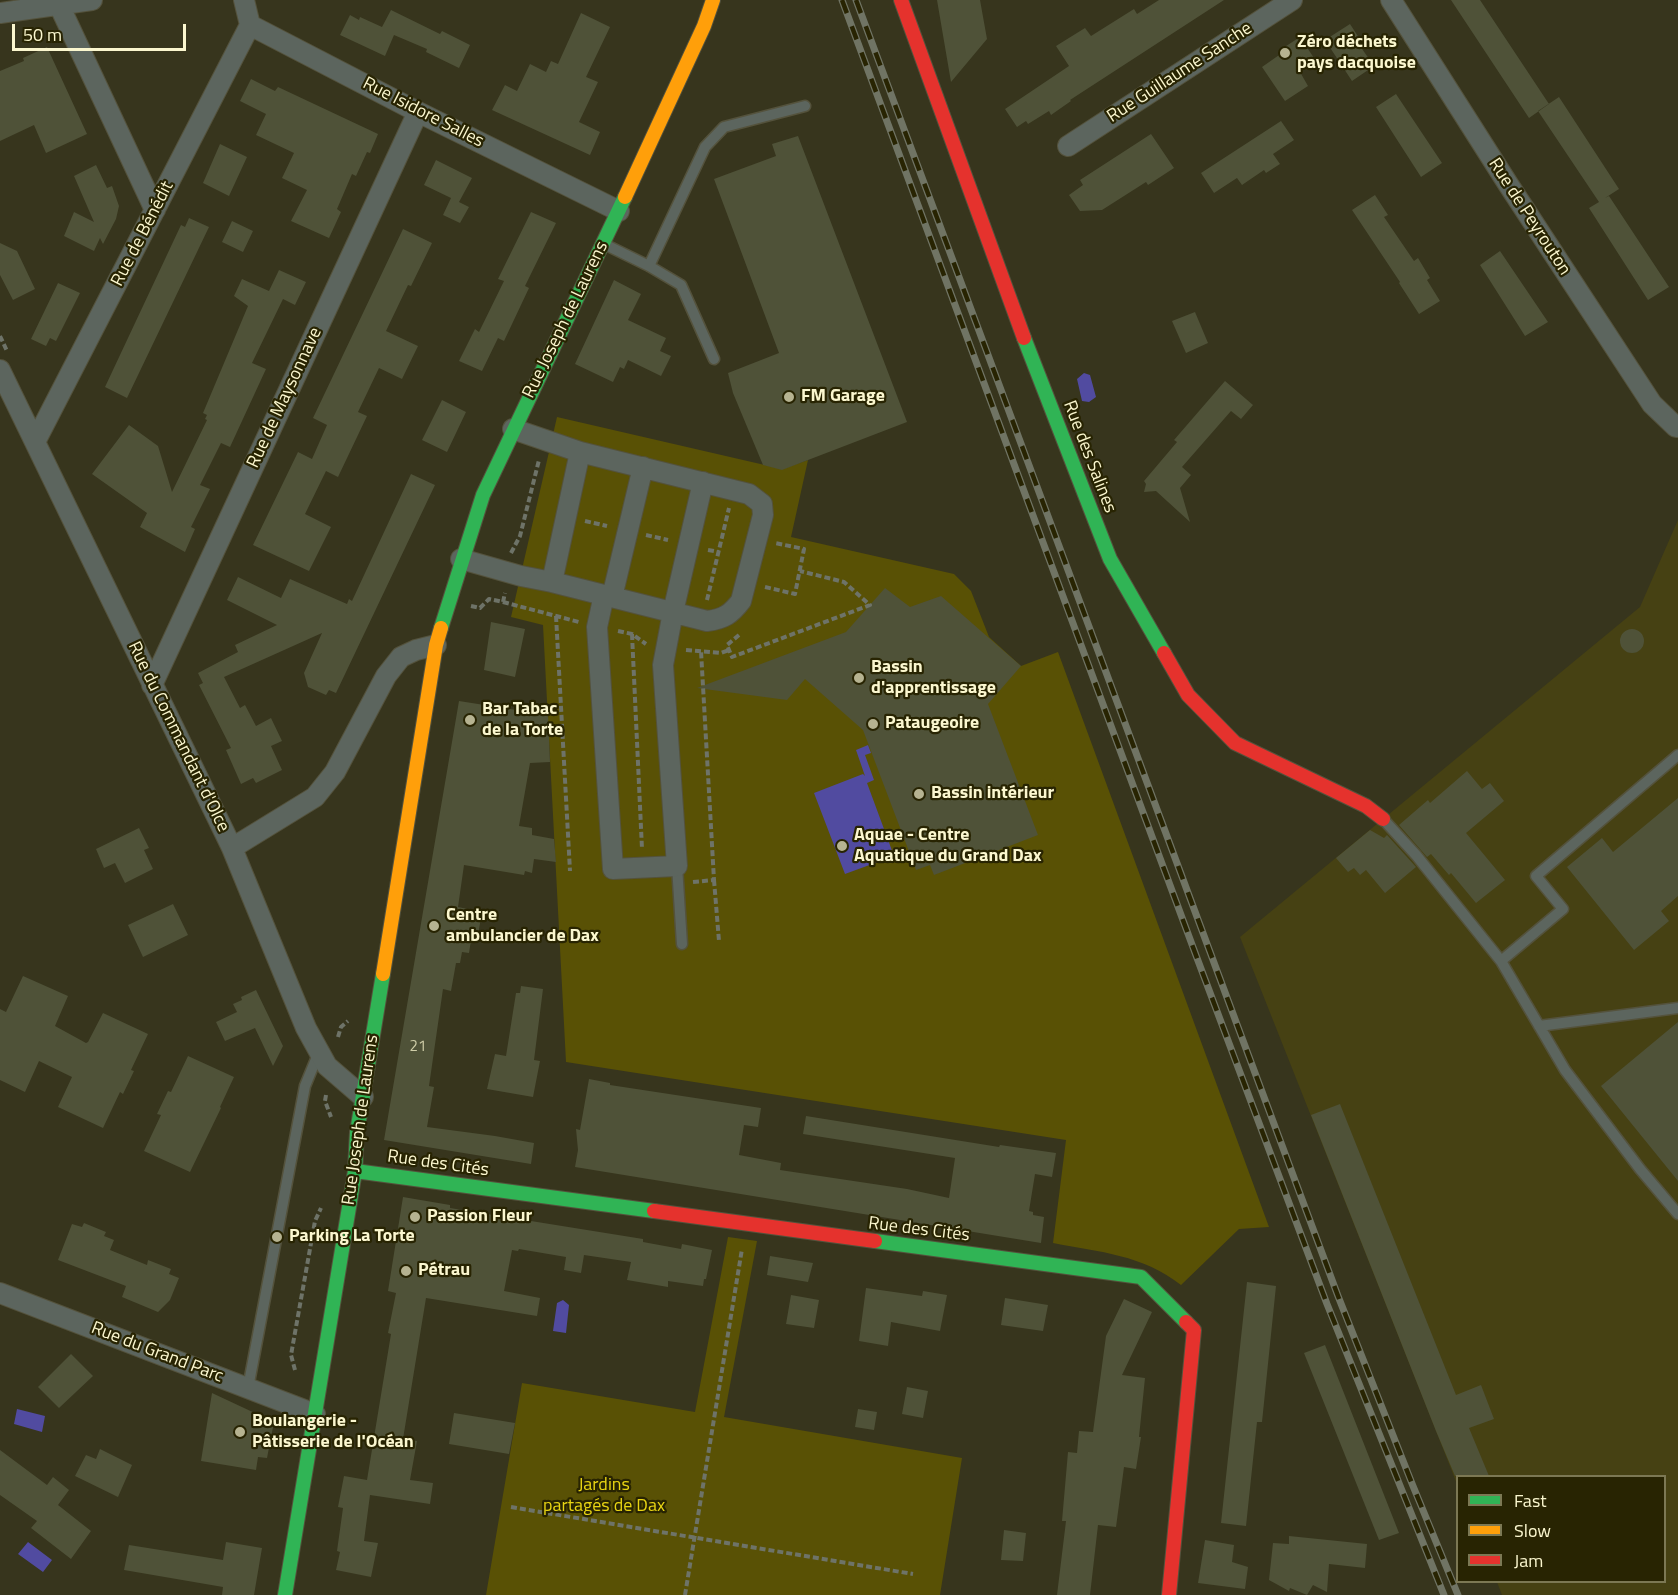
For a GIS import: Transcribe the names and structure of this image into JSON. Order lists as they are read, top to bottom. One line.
{"streets":{"street":["Rue Guillaume Sanche","Rue Isidore Salles","Rue de Peyrouton","Rue de Bénédit","Rue Joseph de Laurens","Rue de Maysonnave","Rue des Salines","Rue du Commandant d'Olce","Rue des Cités","Rue du Grand Parc"]},"crossings":[["Rue Isidore Salles","Rue de Bénédit"],["Rue Isidore Salles","Rue Joseph de Laurens"],["Rue Isidore Salles","Rue de Maysonnave"],["Rue de Bénédit","Rue du Commandant d'Olce"],["Rue Joseph de Laurens","Rue du Commandant d'Olce"],["Rue Joseph de Laurens","Rue des Cités"],["Rue Joseph de Laurens","Rue du Grand Parc"],["Rue de Maysonnave","Rue du Commandant d'Olce"]],"parks":["Jardins partagés de Dax"],"places":["Zéro déchets pays dacquoise","FM Garage","Bassin d'apprentissage","Bar Tabac de la Torte","Pataugeoire","Bassin intérieur","Aquae - Centre Aquatique du Grand Dax","Centre ambulancier de Dax","Passion Fleur","Parking La Torte","Pétrau","Boulangerie - Pâtisserie de l'Océan"],"house_numbers":["21"],"legend":["Fast","Slow","Jam"],"scale_bar":"50 m"}
